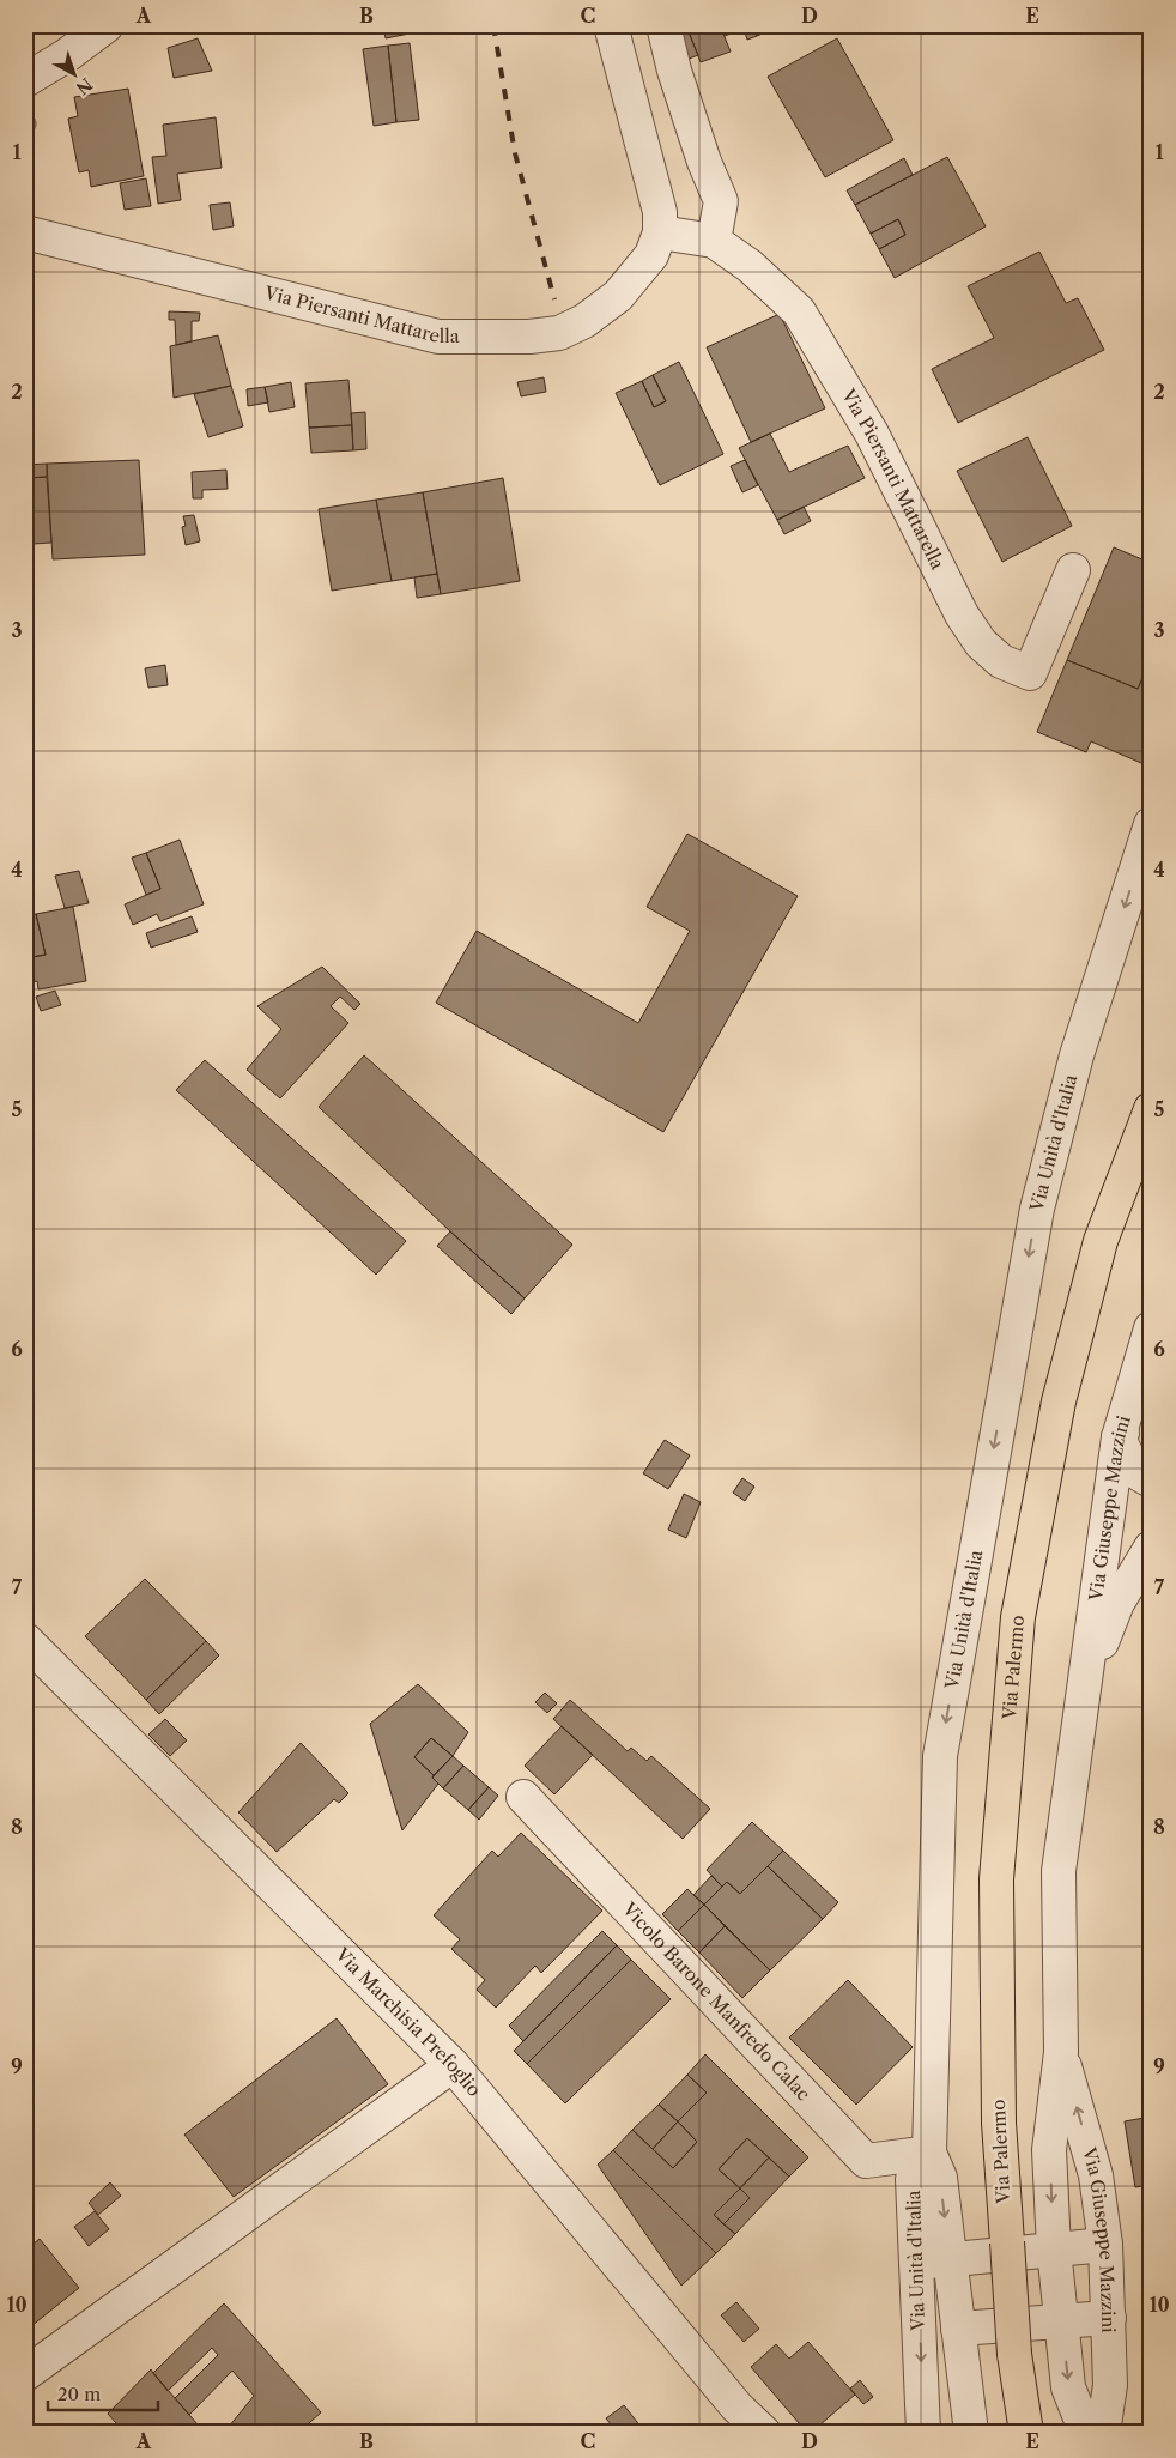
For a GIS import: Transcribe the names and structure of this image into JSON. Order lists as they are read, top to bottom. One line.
{"streets":{"main road":["Via Palermo"],"street":["Via Piersanti Mattarella","Via Unità d'Italia","Via Giuseppe Mazzini","Vicolo Barone Manfredo Calac","Via Marchisia Prefoglio"]},"crossings":[["Via Unità d'Italia","Vicolo Barone Manfredo Calac"]],"one_way":["Via Unità d'Italia"],"scale_bar":"20 m","north":"bottom right","grid":{"columns":["A","B","C","D","E"],"rows":["1","2","3","4","5","6","7","8","9","10"]}}
